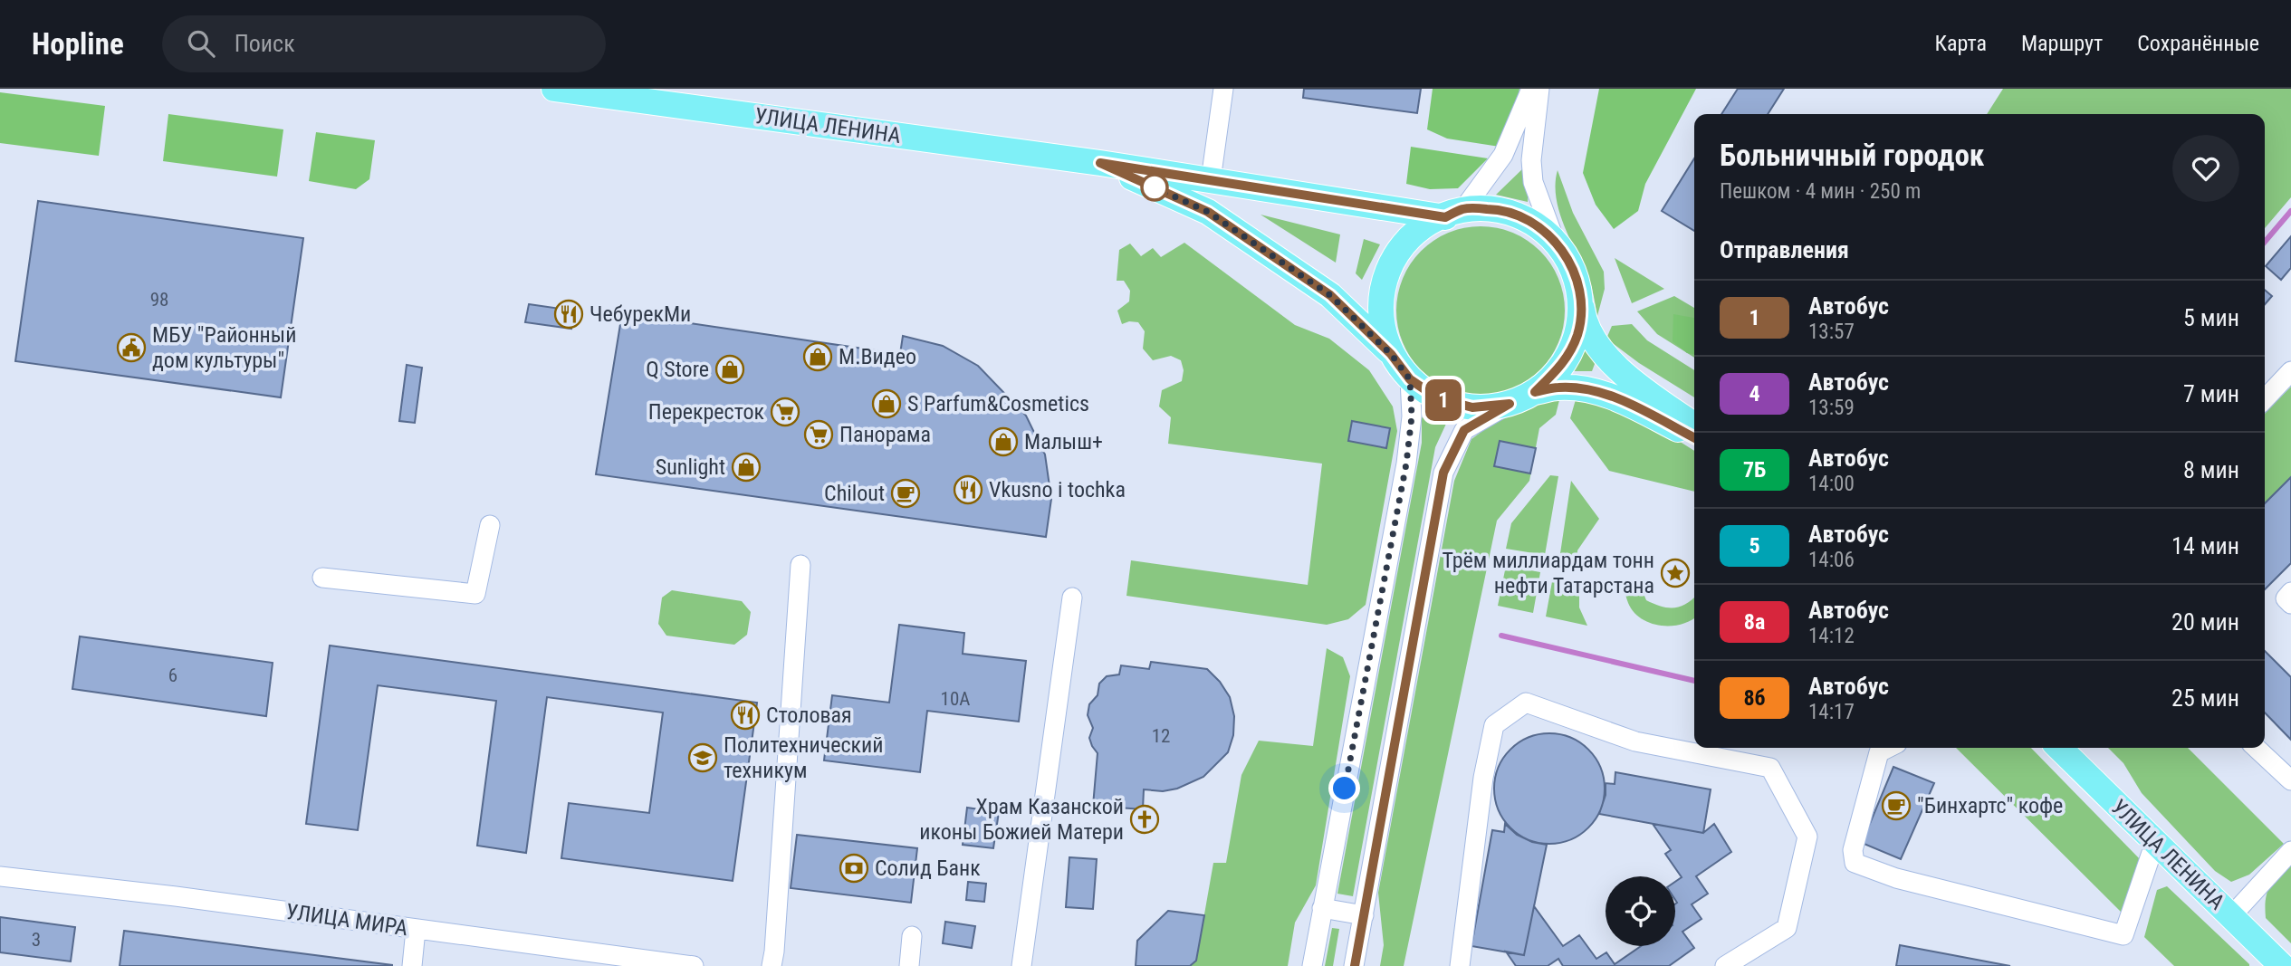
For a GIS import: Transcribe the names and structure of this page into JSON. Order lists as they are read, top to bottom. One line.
{"streets":{"main road":["УЛИЦА ЛЕНИНА"],"street":["УЛИЦА МИРА"]},"places":{"restaurant":["ЧебурекМи","Vkusno i tochka","Столовая"],"public building":["МБУ \"Районный дом культуры\""],"shop":["М.Видео","Q Store","S Parfum&Cosmetics","Малыш+","Sunlight"],"supermarket":["Перекресток","Панорама"],"cafe":["Chilout","\"Бинхартс\" кофе"],"place":["Трём миллиардам тонн нефти Татарстана"],"school or university":["Политехнический техникум"],"church":["Храм Казанской иконы Божией Матери"],"bank":["Солид Банк"]},"lines":["bus line 1"],"house_numbers":["98","6","10А","12","3"],"page":{"header":"Hopline","search":"Поиск","nav":["Карта","Маршрут","Сохранённые"],"on_map":"1","heading":[["Больничный городок","Пешком · 4 мин · 250 m"],"Отправления"],"list":[{"mark":"1","name":"Автобус","note":"13:57","value":"5 мин"},{"mark":"4","name":"Автобус","note":"13:59","value":"7 мин"},{"mark":"7Б","name":"Автобус","note":"14:00","value":"8 мин"},{"mark":"5","name":"Автобус","note":"14:06","value":"14 мин"},{"mark":"8а","name":"Автобус","note":"14:12","value":"20 мин"},{"mark":"8б","name":"Автобус","note":"14:17","value":"25 мин"}]}}
